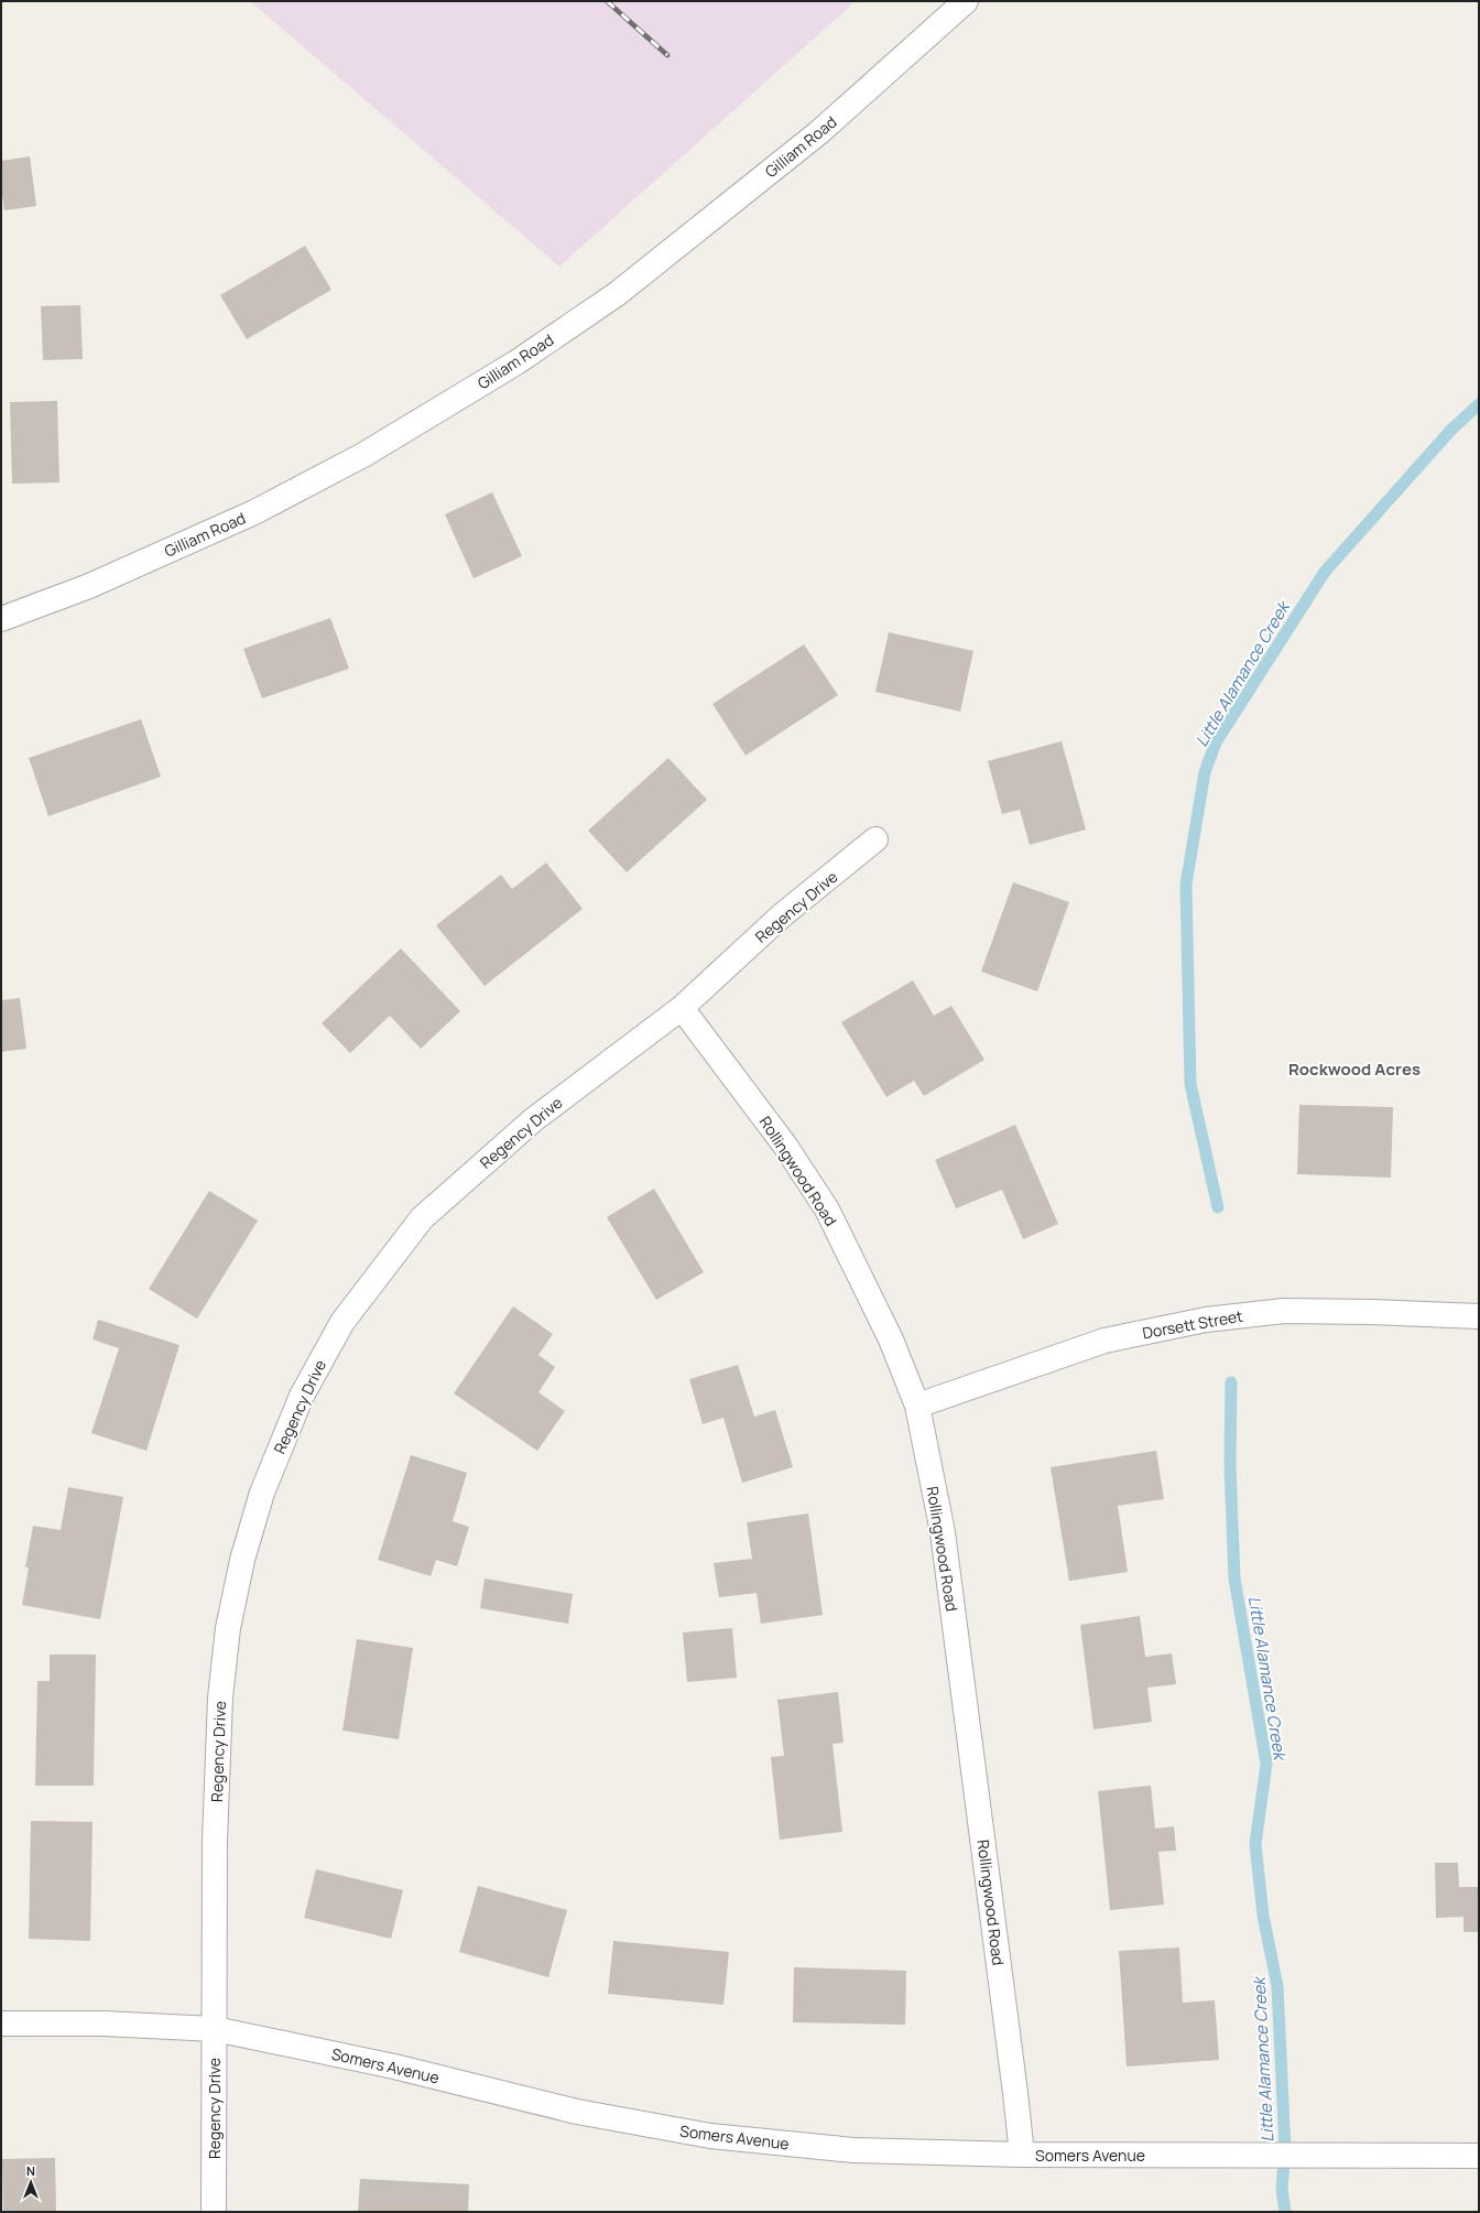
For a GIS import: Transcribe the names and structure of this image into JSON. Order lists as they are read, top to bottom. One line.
{"streets":{"street":["Gilliam Road","Regency Drive","Rollingwood Road","Dorsett Street","Somers Avenue"]},"crossings":[["Regency Drive","Rollingwood Road"],["Regency Drive","Somers Avenue"],["Rollingwood Road","Dorsett Street"],["Rollingwood Road","Somers Avenue"]],"districts":["Rockwood Acres"],"water":["Little Alamance Creek"],"north":"top"}
